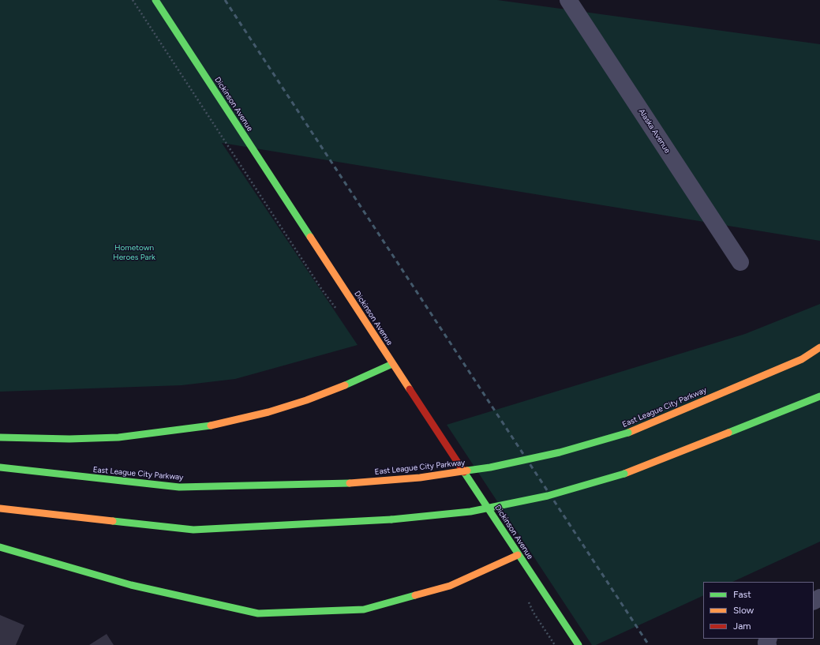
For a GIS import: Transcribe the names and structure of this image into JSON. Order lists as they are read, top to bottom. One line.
{"streets":{"main road":["Dickinson Avenue","East League City Parkway"],"street":["Alaska Avenue"]},"parks":["Hometown Heroes Park"],"legend":["Fast","Slow","Jam"]}
